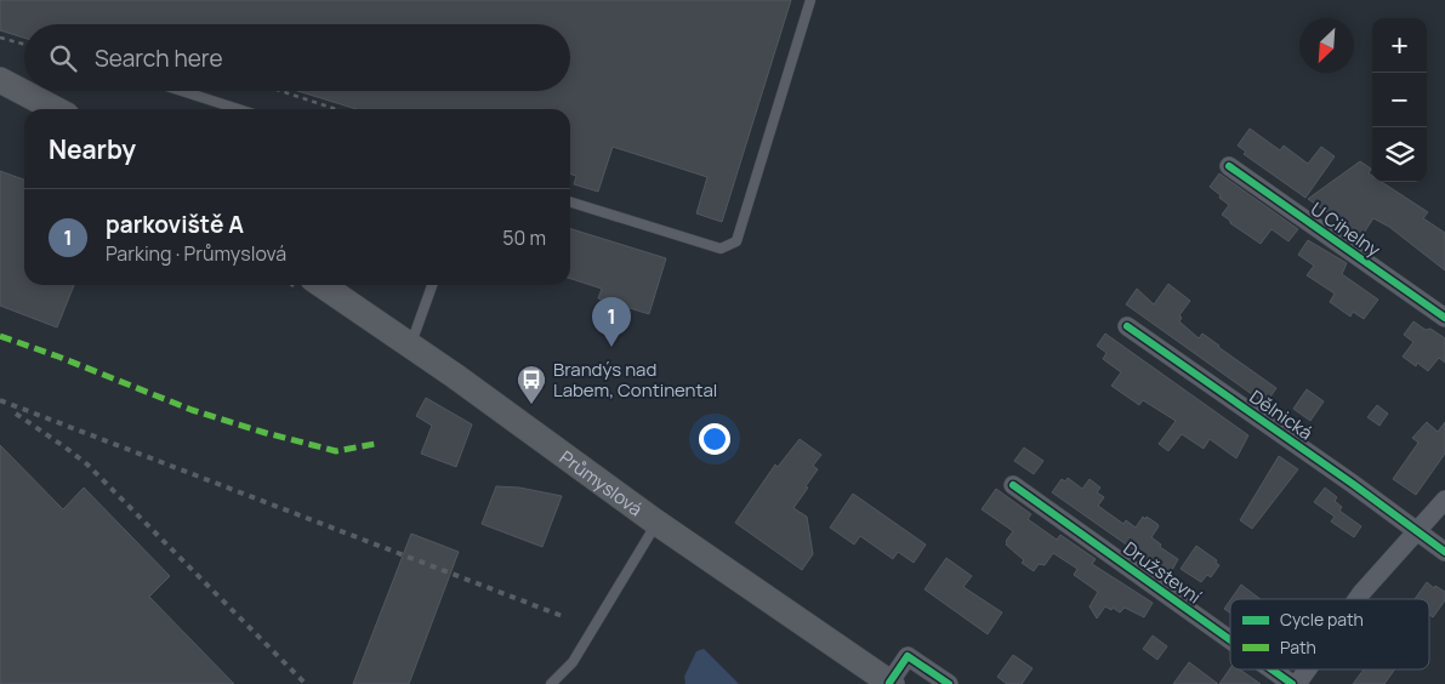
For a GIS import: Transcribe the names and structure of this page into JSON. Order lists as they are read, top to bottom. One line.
{"streets":{"main road":["Průmyslová"],"street":["U Cihelny","Dělnická","Družstevní"]},"places":{"bus stop":["Brandýs nad Labem, Continental"]},"legend":["Cycle path","Path"],"north":"bottom left","page":{"map_buttons":["+","−"],"search":"Search here","heading":"Nearby","list":[{"mark":"1","name":"parkoviště A","note":"Parking · Průmyslová","value":"50 m"}],"pins":"1"}}
